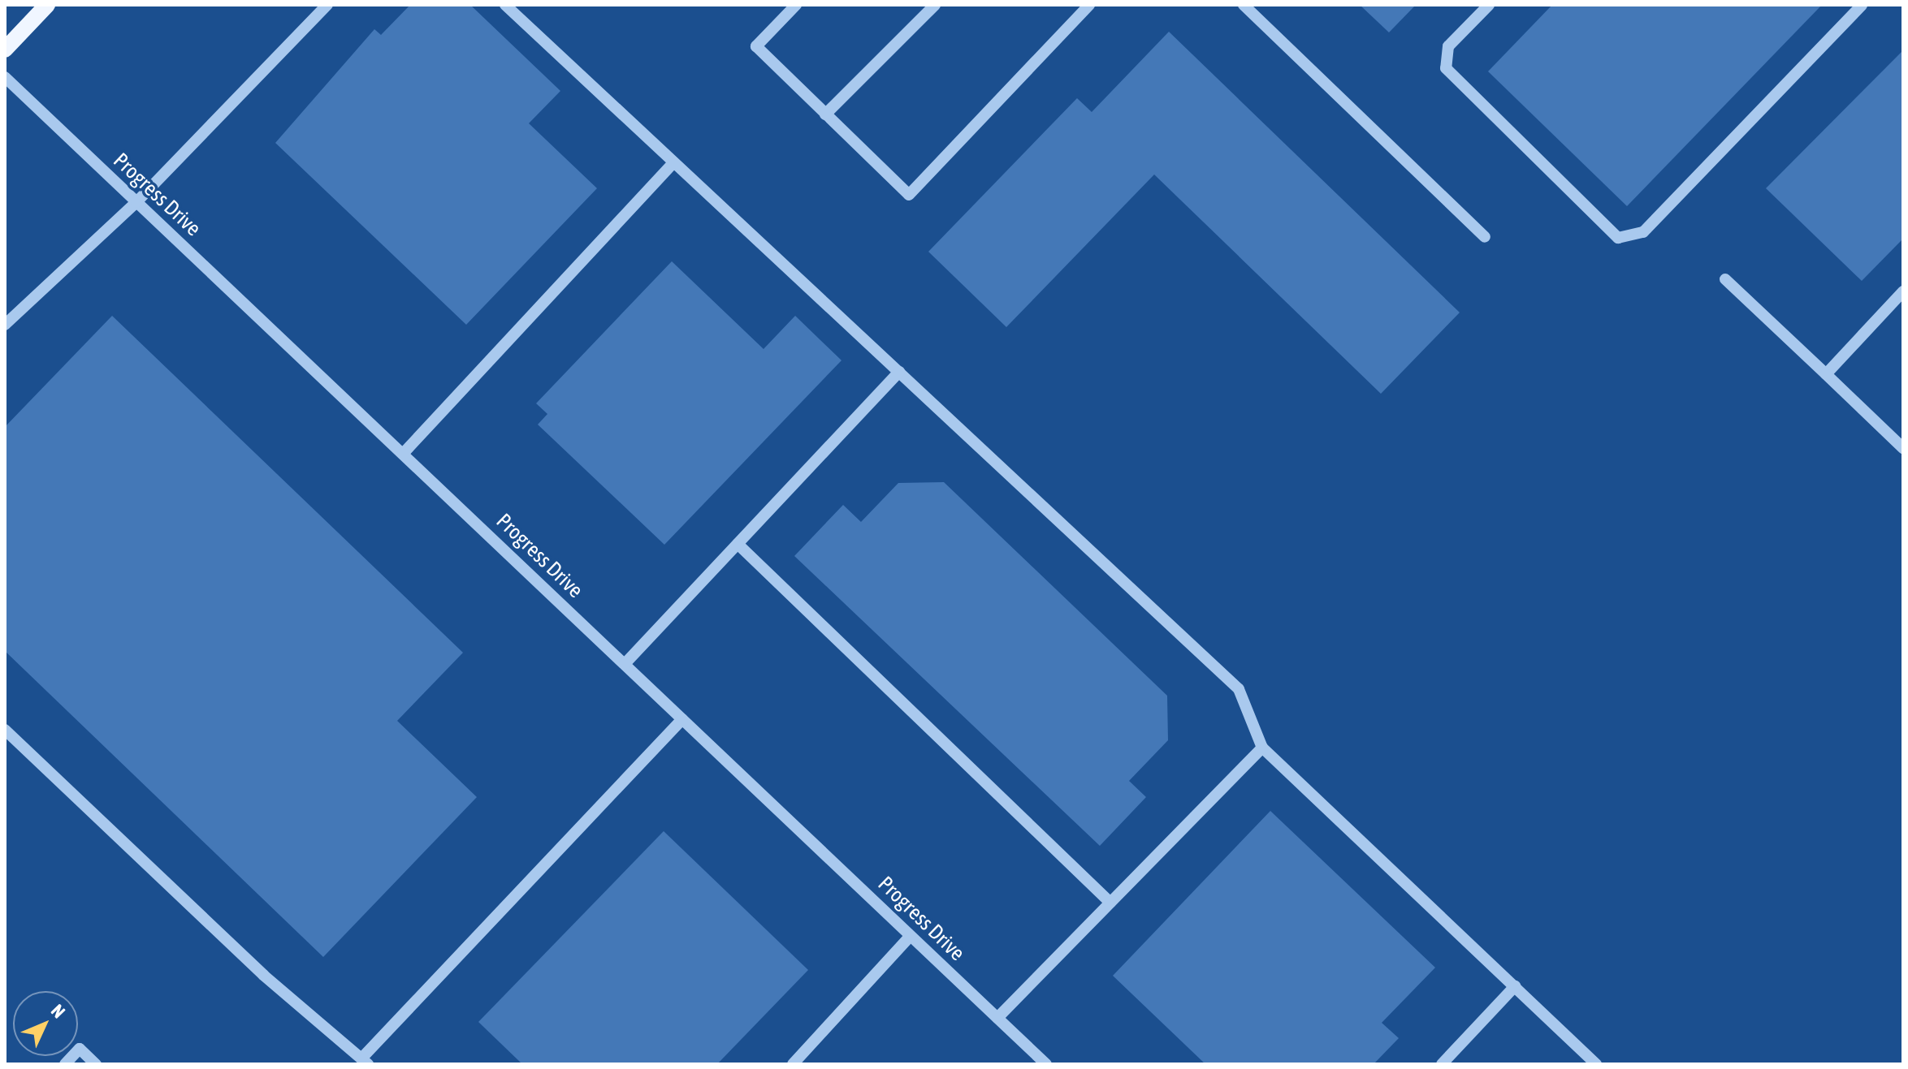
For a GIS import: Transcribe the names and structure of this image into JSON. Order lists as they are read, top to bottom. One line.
{"streets":{"street":["Progress Drive"]},"north":"top right"}
